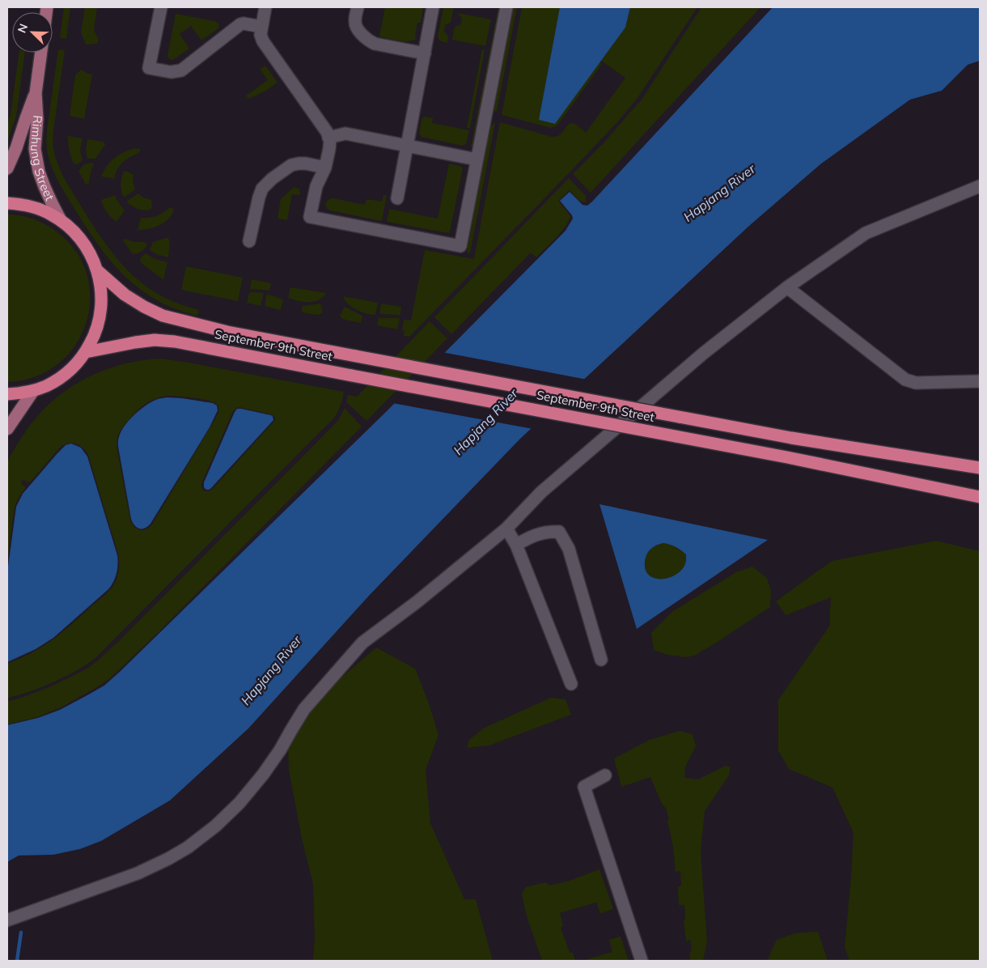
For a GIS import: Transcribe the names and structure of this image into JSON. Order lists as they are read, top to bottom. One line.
{"streets":{"highway":["September 9th Street"],"main road":["Rimhung Street"]},"water":["Hapjang River"],"north":"top left"}
